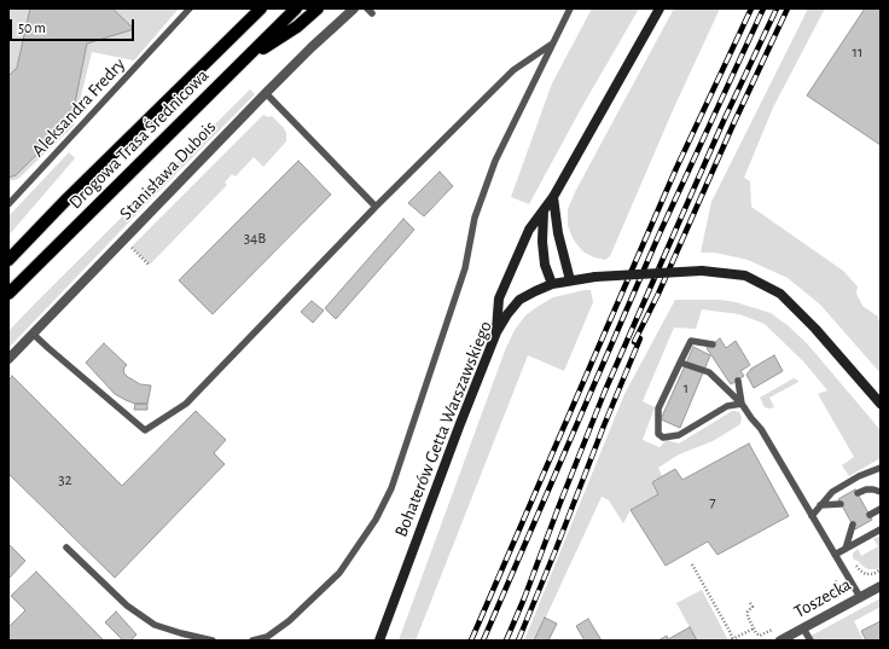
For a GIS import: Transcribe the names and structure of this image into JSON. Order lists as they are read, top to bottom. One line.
{"streets":{"main road":["Drogowa Trasa Średnicowa","Bohaterów Getta Warszawskiego"],"street":["Stanisława Dubois","Toszecka"],"lane":["Aleksandra Fredry"]},"house_numbers":["11","34B","1","32","7"],"scale_bar":"50 m"}
